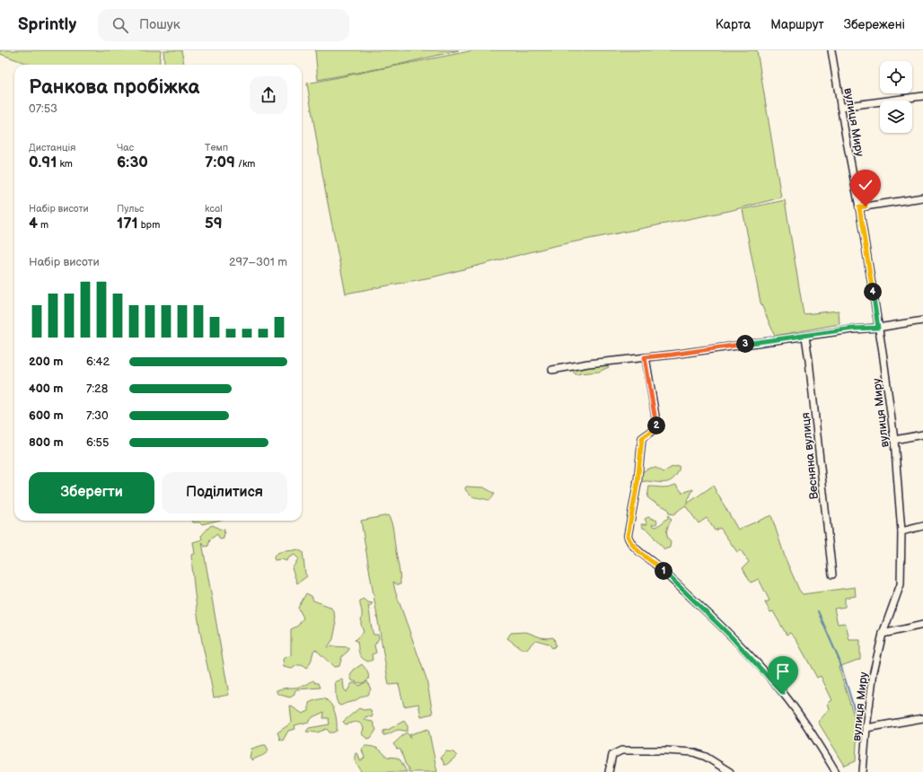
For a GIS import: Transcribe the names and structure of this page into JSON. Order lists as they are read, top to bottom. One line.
{"streets":{"street":["вулиця Миру","Весняна вулиця"]},"page":{"header":"Sprintly","search":"Пошук","nav":["Карта","Маршрут","Збережені"],"heading":["Ранкова пробіжка","07:53"],"stats":[["Дистанція","0.91 km"],["Час","6:30"],["Темп","7:09 /km"],["Набір висоти","4 m"],["Пульс","171 bpm"],["kcal","59"]],"chart":["Набір висоти","297–301 m"],"pins":["4","3","2","1"],"list":[{"name":"200 m","note":"6:42"},{"name":"400 m","note":"7:28"},{"name":"600 m","note":"7:30"},{"name":"800 m","note":"6:55"}],"buttons":["Зберегти","Поділитися"]}}
